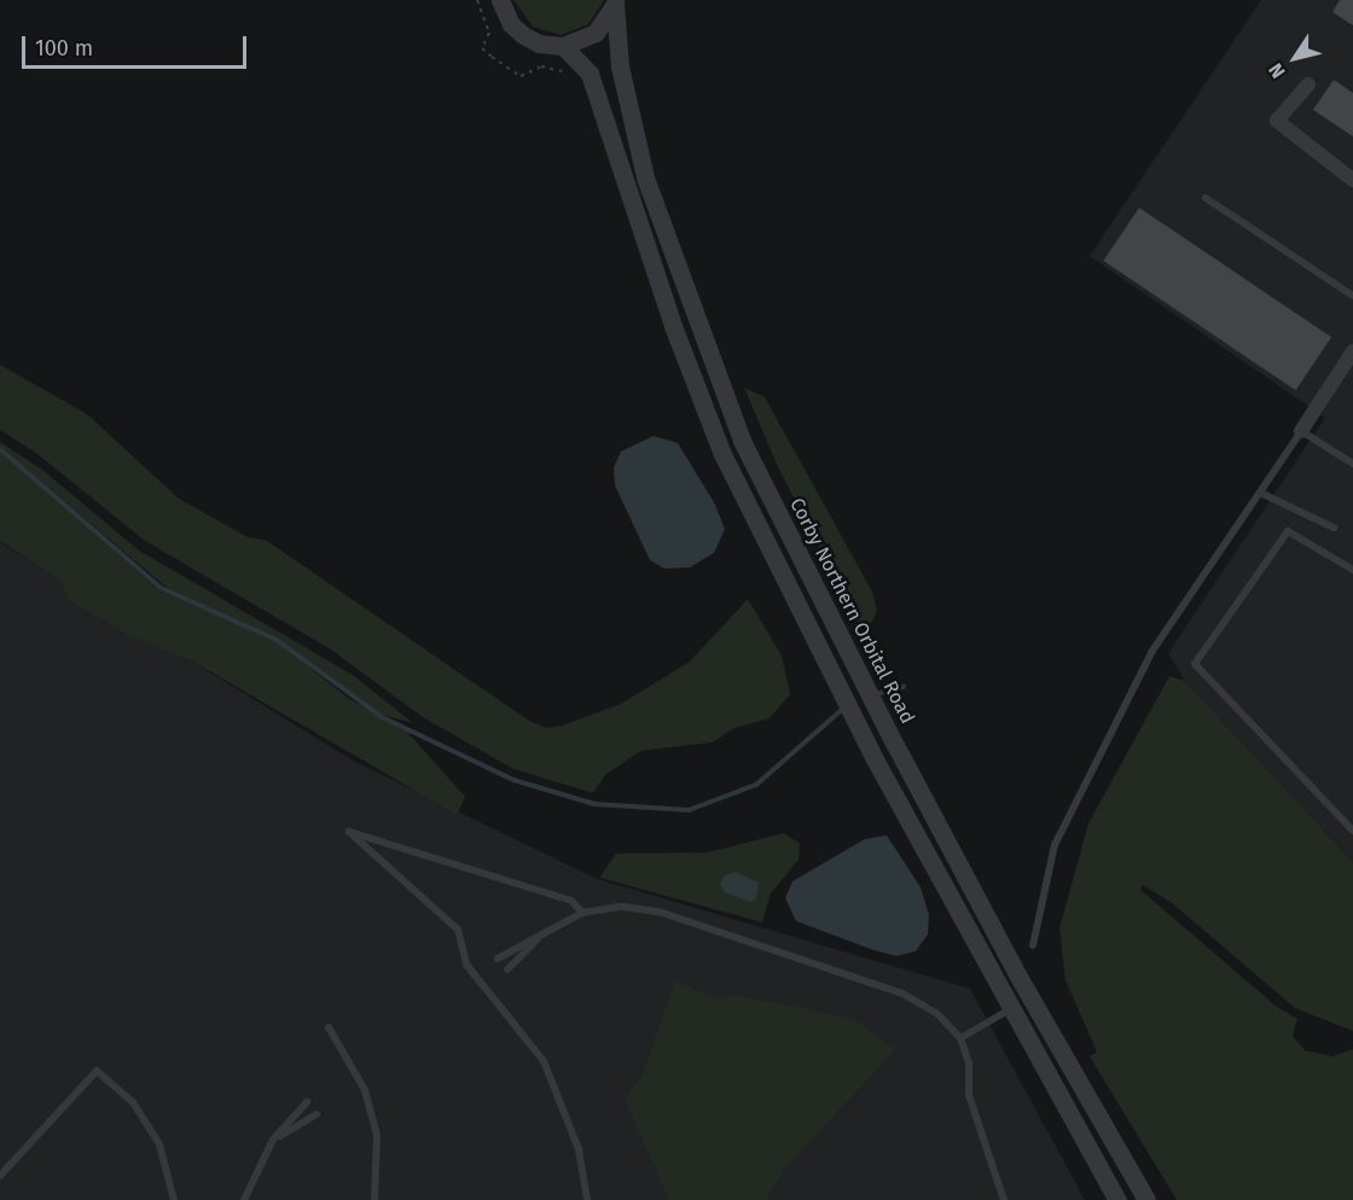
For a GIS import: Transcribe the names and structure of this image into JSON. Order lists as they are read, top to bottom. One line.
{"streets":{"street":["Corby Northern Orbital Road"]},"scale_bar":"100 m","north":"bottom left"}
